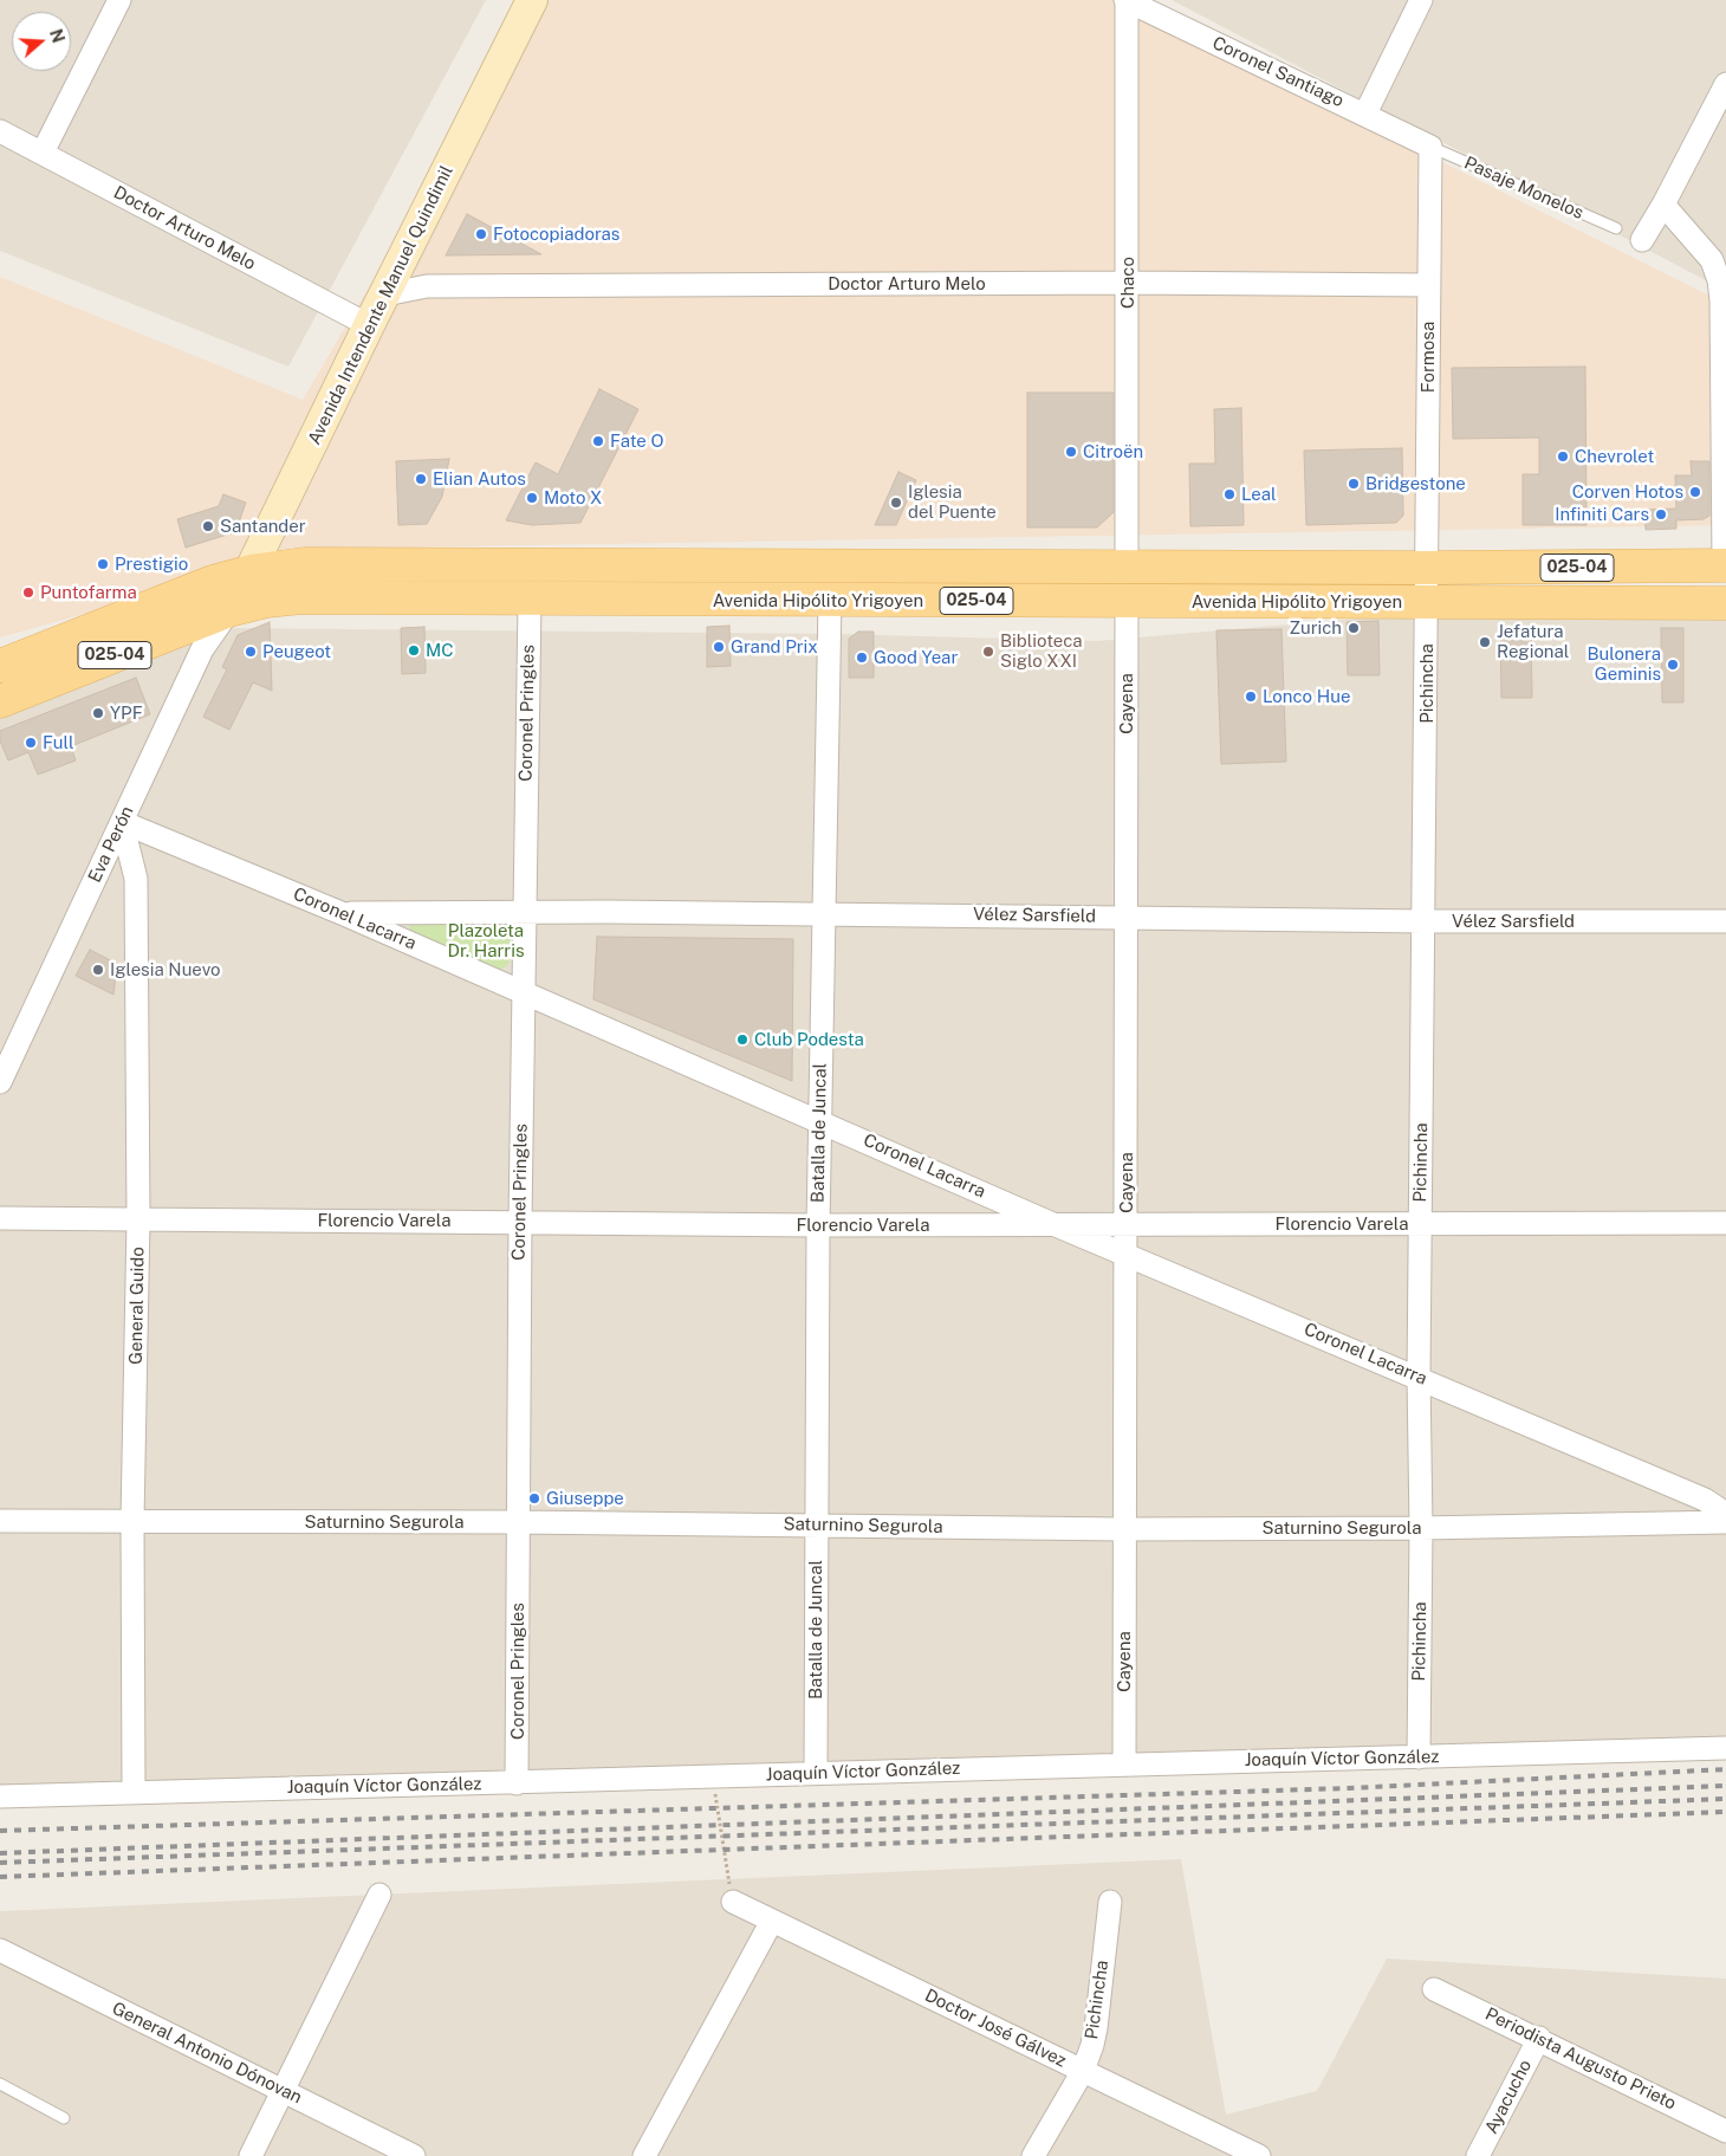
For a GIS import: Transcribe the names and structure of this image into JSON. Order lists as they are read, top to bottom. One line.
{"streets":{"main road":["025-04","Avenida Hipólito Yrigoyen"],"street":["Coronel Santiago","Doctor Arturo Melo","Chaco","Avenida Intendente Manuel Quindimil","Formosa","Pichincha","Cayena","Coronel Pringles","Eva Perón","Vélez Sarsfield","Coronel Lacarra","Batalla de Juncal","Florencio Varela","General Guido","Saturnino Segurola","Joaquín Víctor González","Doctor José Gálvez","General Antonio Dónovan","Periodista Augusto Prieto","Ayacucho"],"lane":["Pasaje Monelos"]},"crossings":[["Coronel Santiago","Pasaje Monelos"],["Coronel Santiago","Chaco"],["Coronel Santiago","Formosa"],["Pasaje Monelos","Formosa"],["Doctor Arturo Melo","Chaco"],["Doctor Arturo Melo","Avenida Intendente Manuel Quindimil"],["Doctor Arturo Melo","Formosa"],["Chaco","Avenida Hipólito Yrigoyen"],["Avenida Intendente Manuel Quindimil","Avenida Hipólito Yrigoyen"],["Avenida Intendente Manuel Quindimil","Eva Perón"],["Formosa","Avenida Hipólito Yrigoyen"],["Formosa","Pichincha"],["Avenida Hipólito Yrigoyen","Pichincha"],["Avenida Hipólito Yrigoyen","Cayena"],["Avenida Hipólito Yrigoyen","Coronel Pringles"],["Avenida Hipólito Yrigoyen","Eva Perón"],["Avenida Hipólito Yrigoyen","Batalla de Juncal"],["Pichincha","Vélez Sarsfield"],["Pichincha","Coronel Lacarra"],["Pichincha","Florencio Varela"],["Pichincha","Saturnino Segurola"],["Pichincha","Joaquín Víctor González"],["Pichincha","Doctor José Gálvez"],["Cayena","Vélez Sarsfield"],["Cayena","Coronel Lacarra"],["Cayena","Florencio Varela"],["Cayena","Saturnino Segurola"],["Cayena","Joaquín Víctor González"],["Coronel Pringles","Vélez Sarsfield"],["Coronel Pringles","Coronel Lacarra"],["Coronel Pringles","Florencio Varela"],["Coronel Pringles","Saturnino Segurola"],["Coronel Pringles","Joaquín Víctor González"],["Eva Perón","Coronel Lacarra"],["Eva Perón","General Guido"],["Vélez Sarsfield","Coronel Lacarra"],["Vélez Sarsfield","Batalla de Juncal"],["Coronel Lacarra","Batalla de Juncal"],["Coronel Lacarra","Florencio Varela"],["Coronel Lacarra","General Guido"],["Batalla de Juncal","Florencio Varela"],["Batalla de Juncal","Saturnino Segurola"],["Batalla de Juncal","Joaquín Víctor González"],["Florencio Varela","General Guido"],["General Guido","Saturnino Segurola"],["General Guido","Joaquín Víctor González"],["Periodista Augusto Prieto","Ayacucho"]],"parks":["Plazoleta Dr. Harris"],"places":["Fotocopiadoras","Fate O","Citroën","Chevrolet","Elian Autos","Bridgestone","Corven Hotos","Leal","Moto X","Iglesia del Puente","Infiniti Cars","Santander","Prestigio","Puntofarma","Zurich","Jefatura Regional","Grand Prix","MC","Peugeot","Biblioteca Siglo XXI","Good Year","Bulonera Geminis","Lonco Hue","YPF","Full","Iglesia Nuevo","Club Podesta","Giuseppe"],"north":"right"}
